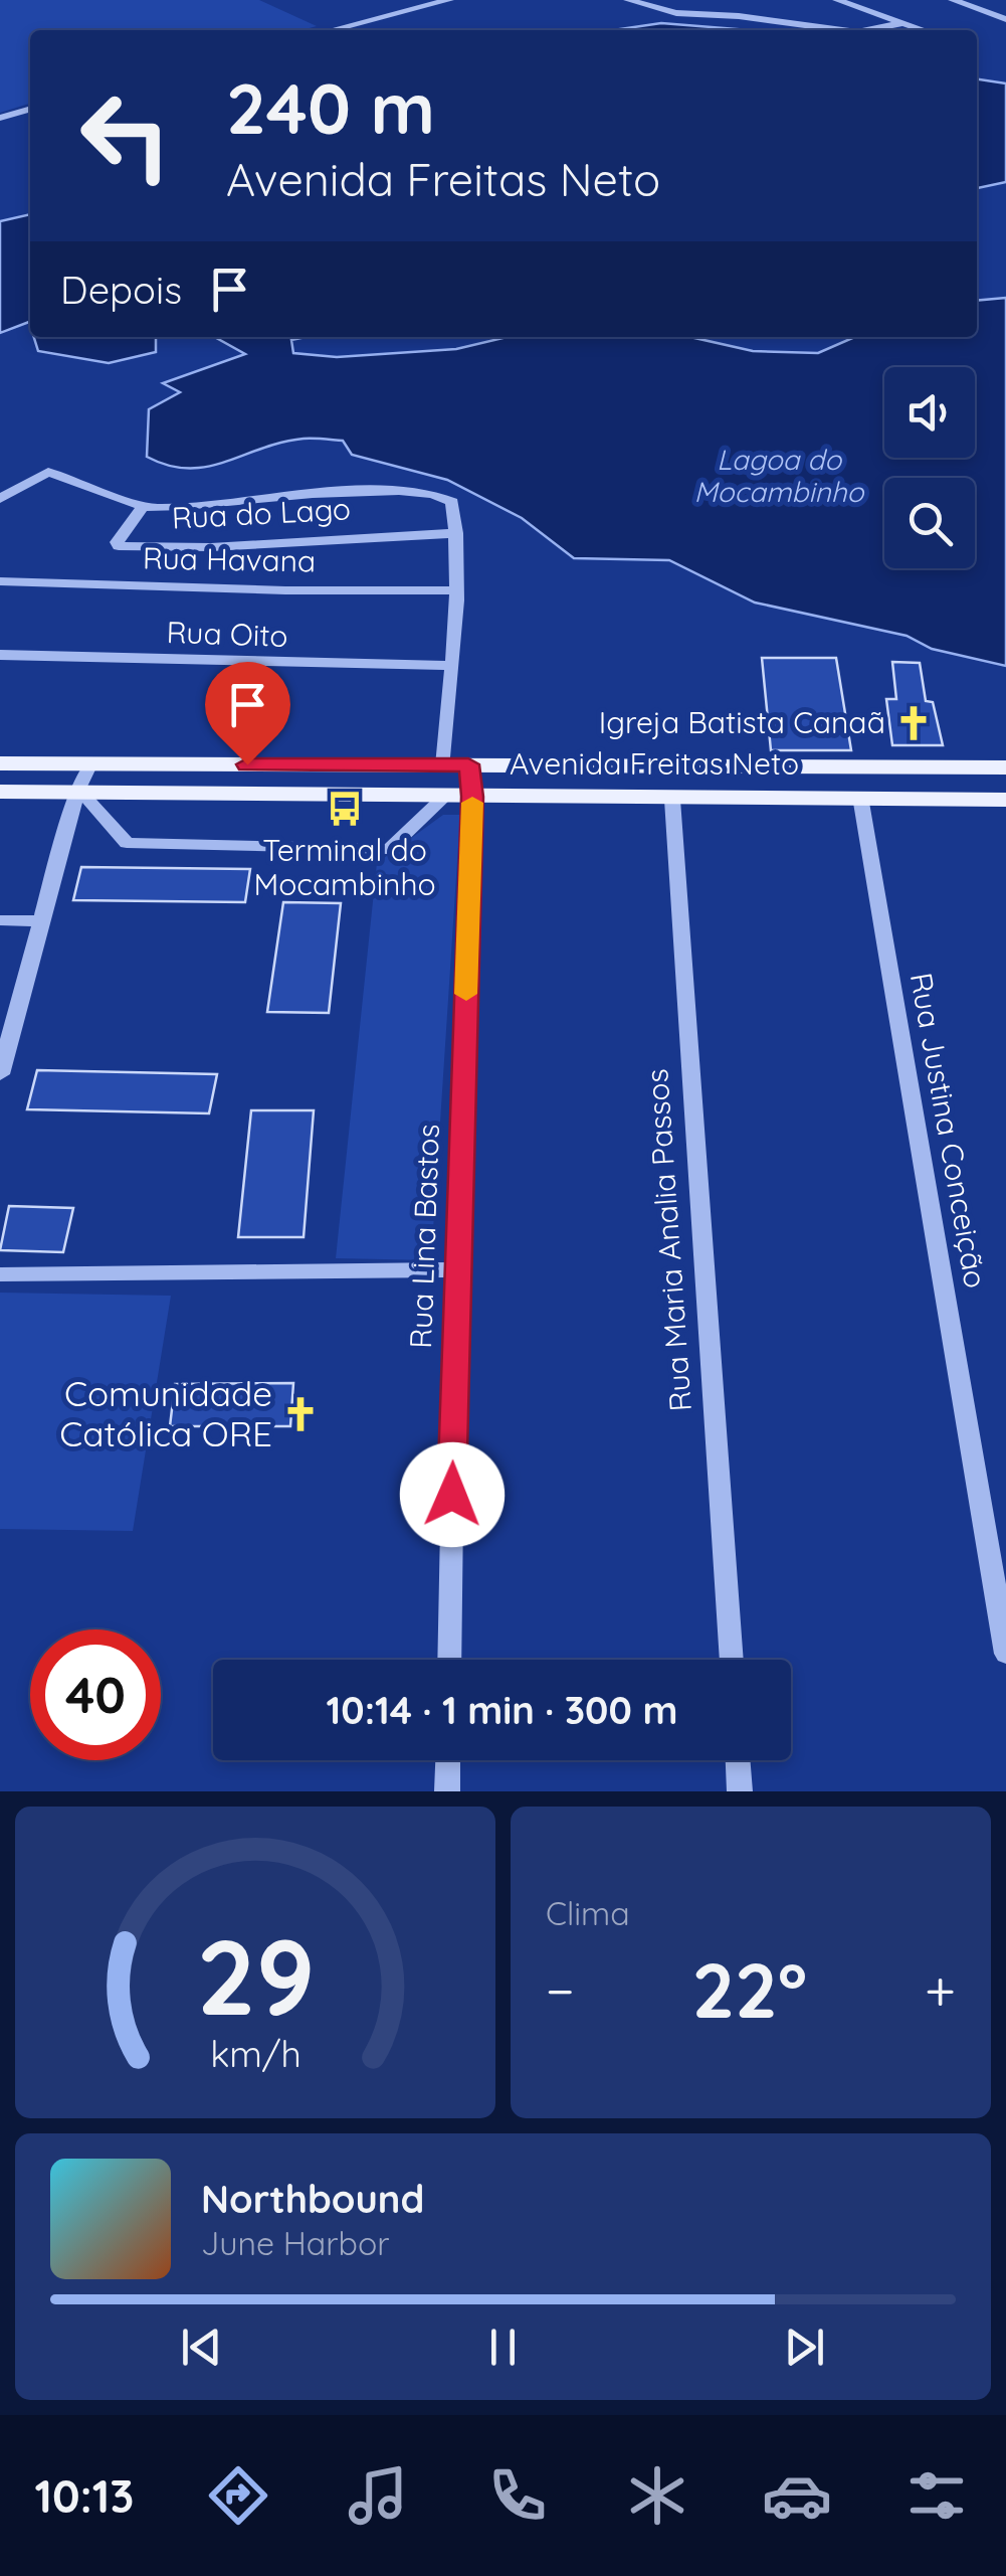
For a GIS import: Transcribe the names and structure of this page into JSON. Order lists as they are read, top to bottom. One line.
{"streets":{"main road":["Avenida Freitas Neto"],"street":["Rua do Lago","Rua Havana","Rua Oito","Rua Justina Conceição","Rua Lina Bastos","Rua Maria Analia Passos"]},"crossings":[["Rua do Lago","Rua Havana"],["Rua do Lago","Rua Oito"],["Rua do Lago","Avenida Freitas Neto"],["Avenida Freitas Neto","Rua Justina Conceição"],["Avenida Freitas Neto","Rua Lina Bastos"],["Avenida Freitas Neto","Rua Maria Analia Passos"]],"water":["Lagoa do Mocambinho"],"places":{"church":["Igreja Batista Canaã","Comunidade Católica ORE"],"bus stop":["Terminal do Mocambinho"]},"page":{"turn":["240 m","Avenida Freitas Neto"],"then":"Depois","limit":"40","trip":"10:14 · 1 min · 300 m","tile":"Clima","heat":["−","22°","+"],"song":["Northbound","June Harbor"],"tabs":"10:13","gauge":["29","km/h"]}}
